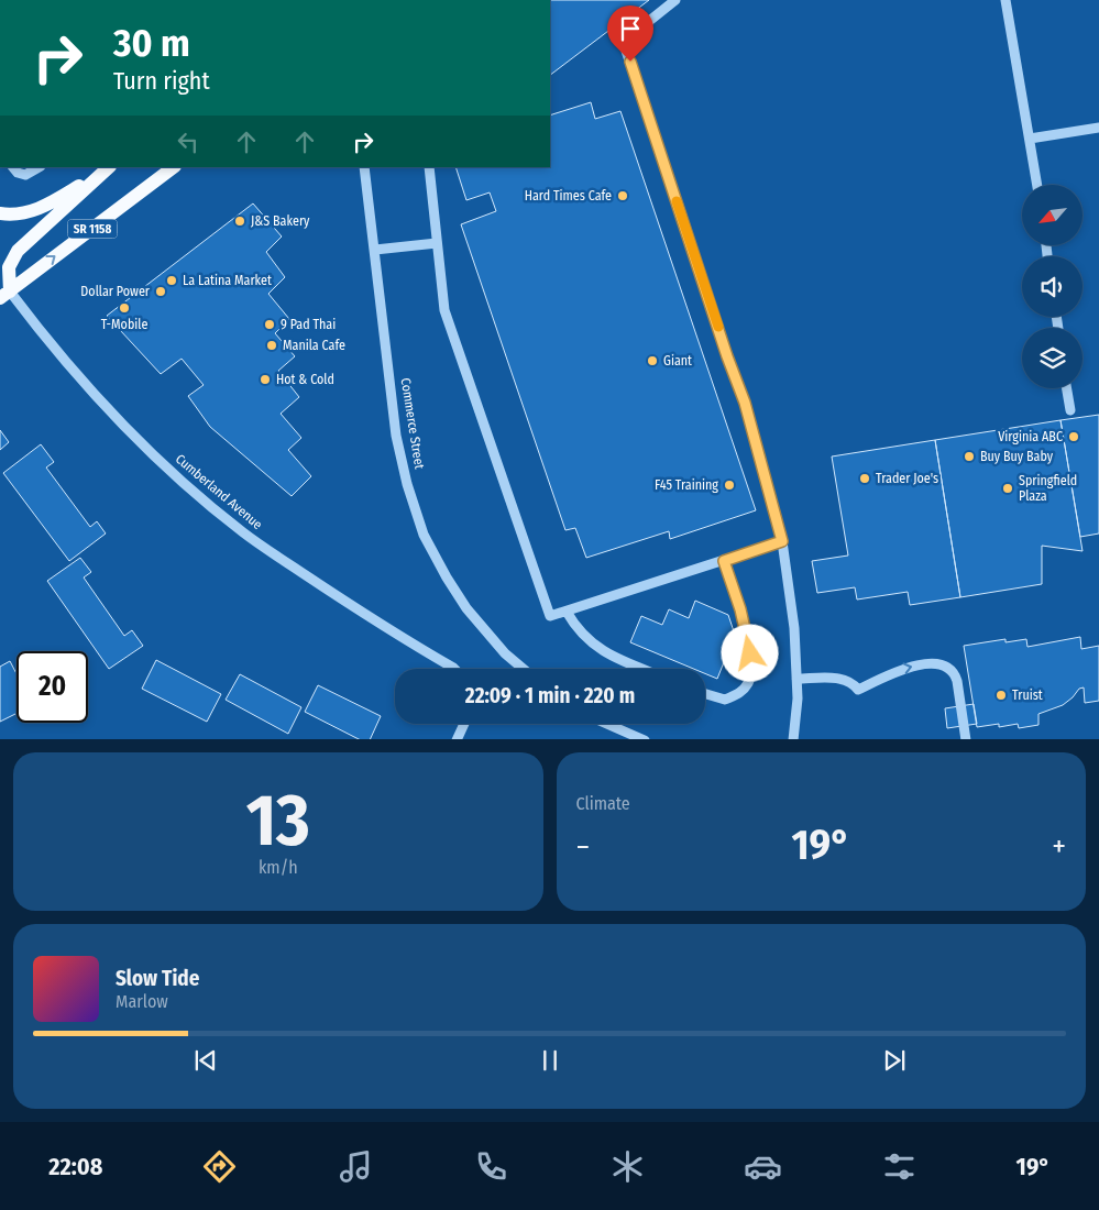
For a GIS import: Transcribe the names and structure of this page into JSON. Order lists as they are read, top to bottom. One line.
{"streets":{"main road":["SR 1158","Cumberland Avenue"],"street":["Commerce Street"]},"crossings":[["SR 1158","Cumberland Avenue"]],"places":["Hard Times Cafe","J&S Bakery","La Latina Market","Dollar Power","T-Mobile","9 Pad Thai","Manila Cafe","Giant","Hot & Cold","Virginia ABC","Buy Buy Baby","Trader Joe's","F45 Training","Springfield Plaza","Truist"],"north":"bottom left","page":{"turn":["30 m","Turn right"],"limit":"20","trip":"22:09 · 1 min · 220 m","tile":[["13","km/h"],"Climate"],"heat":["−","19°","+"],"song":["Slow Tide","Marlow"],"tabs":["22:08","19°"]}}
